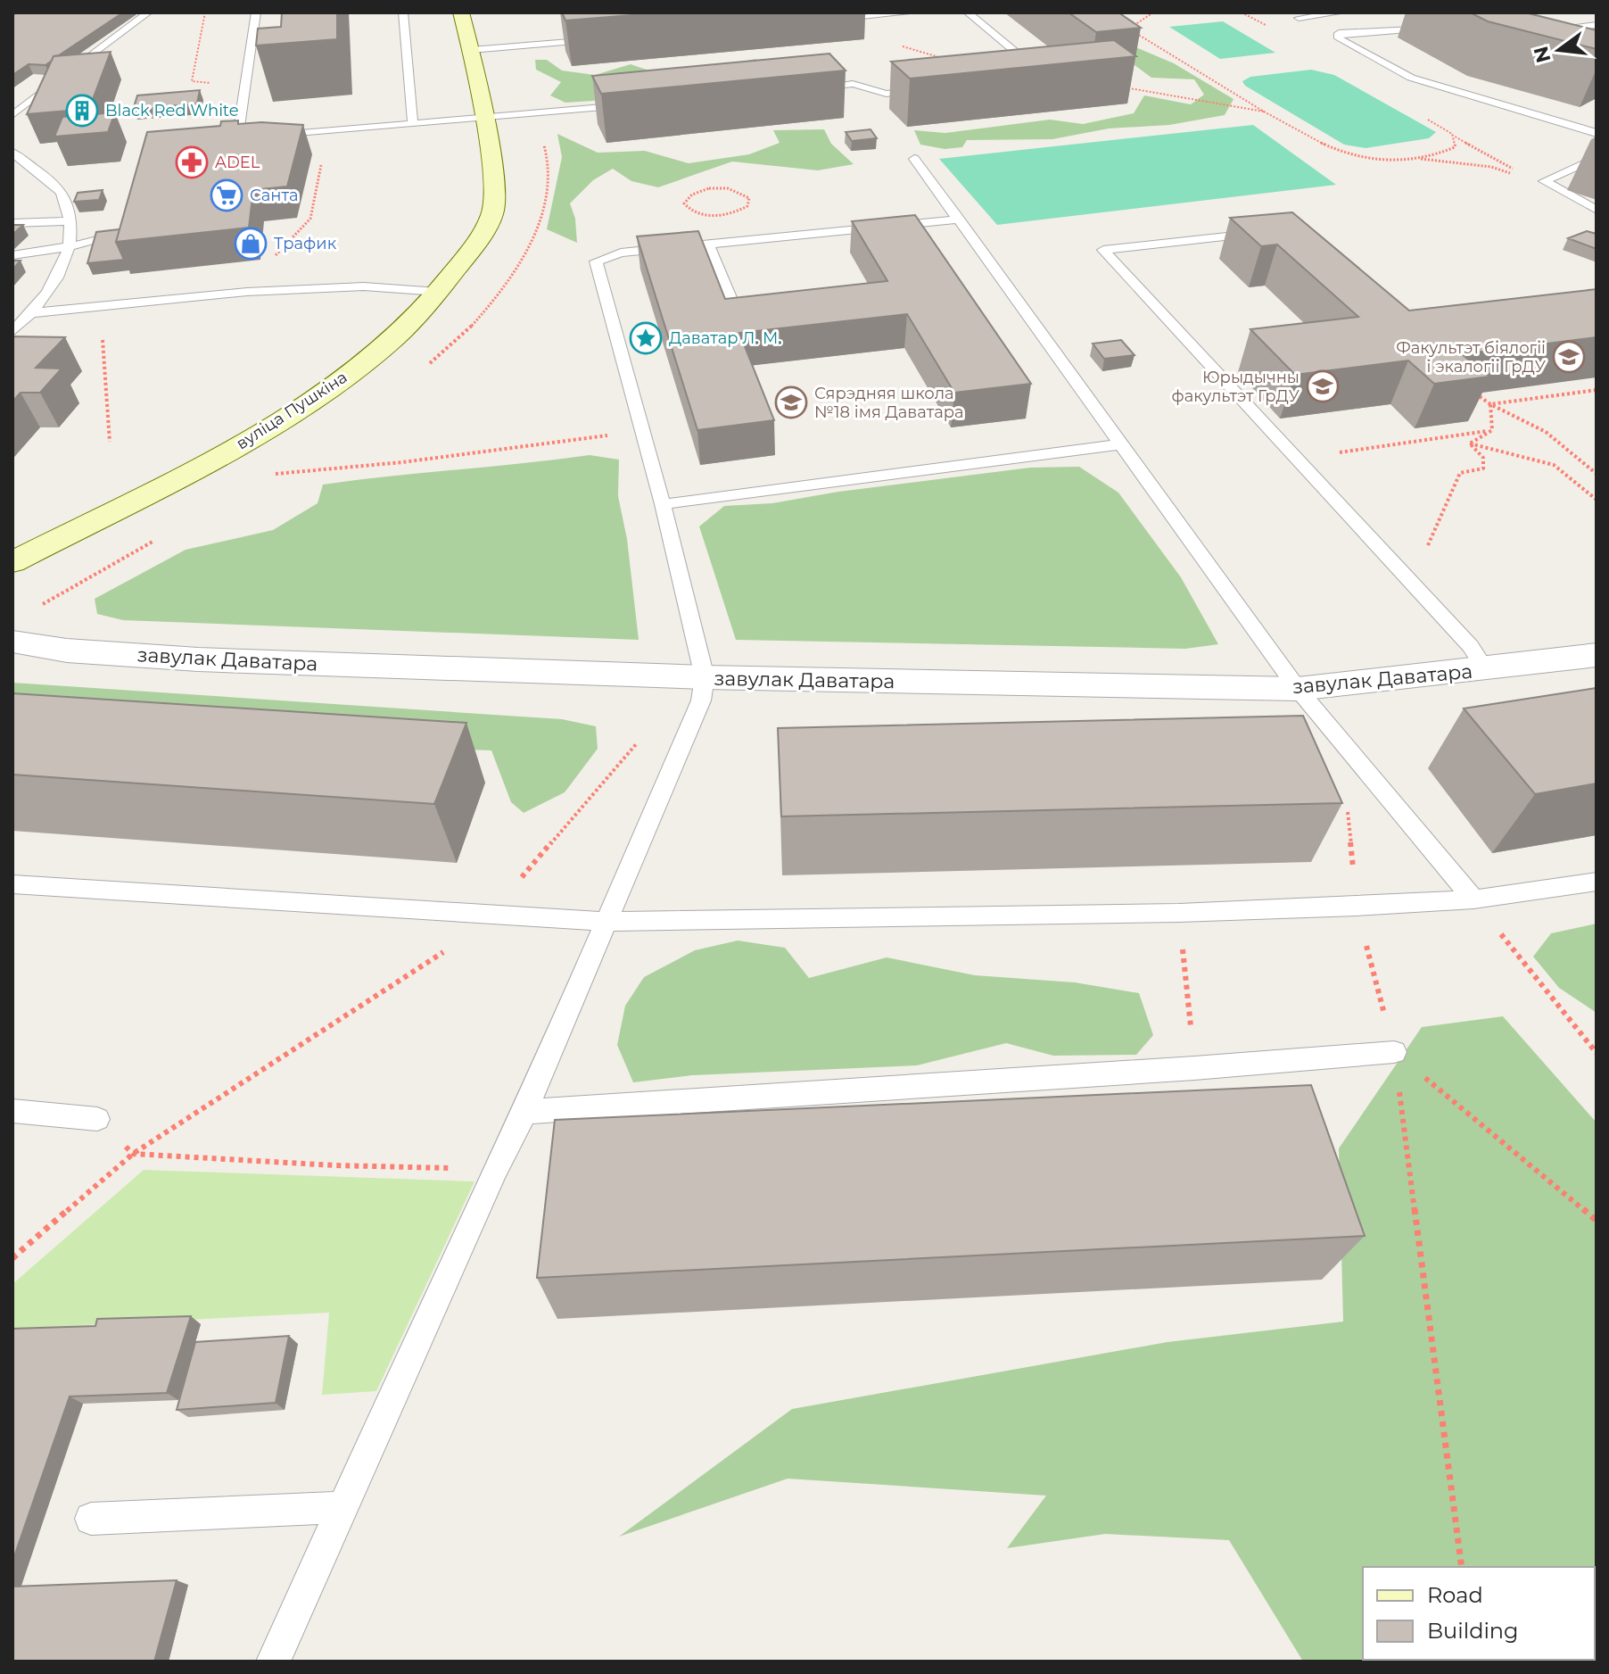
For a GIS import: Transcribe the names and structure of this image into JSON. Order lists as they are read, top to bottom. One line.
{"streets":{"street":["вуліца Пушкіна","завулак Даватара"]},"places":{"building":["Black Red White"],"pharmacy":["ADEL"],"supermarket":["Санта"],"shop":["Трафик"],"place":["Даватар Л. М."],"school or university":["Факультэт біялогіі і экалогіі ГрДУ","Юрыдычны факультэт ГрДУ","Сярэдняя школа №18 імя Даватара"]},"legend":["Road","Building"],"north":"left"}
